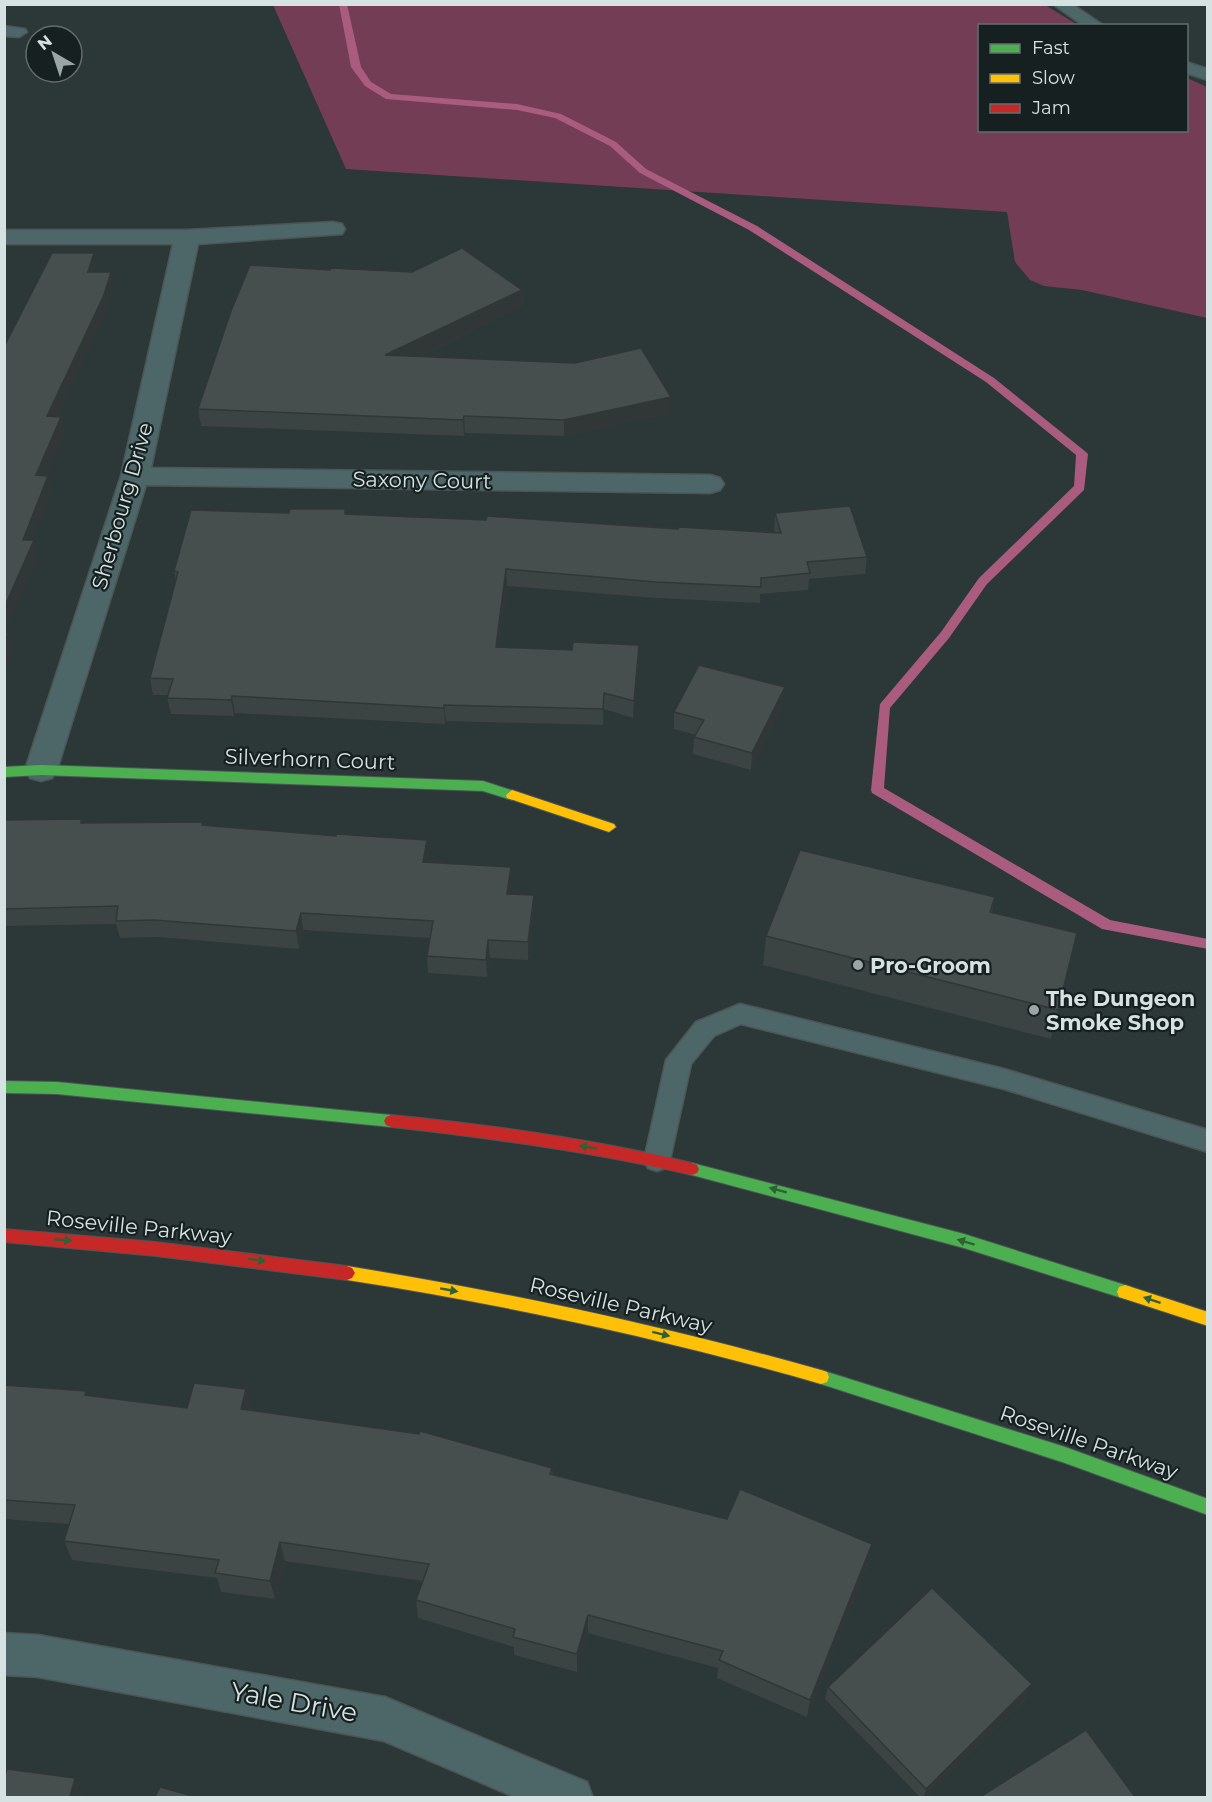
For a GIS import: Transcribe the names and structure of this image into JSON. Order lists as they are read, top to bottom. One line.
{"streets":{"main road":["Silverhorn Court","Roseville Parkway"],"street":["Saxony Court","Sherbourg Drive","Yale Drive"]},"crossings":[["Saxony Court","Sherbourg Drive"],["Sherbourg Drive","Silverhorn Court"]],"one_way":["Roseville Parkway"],"places":["Pro-Groom","The Dungeon Smoke Shop"],"legend":["Fast","Slow","Jam"],"north":"top left"}
